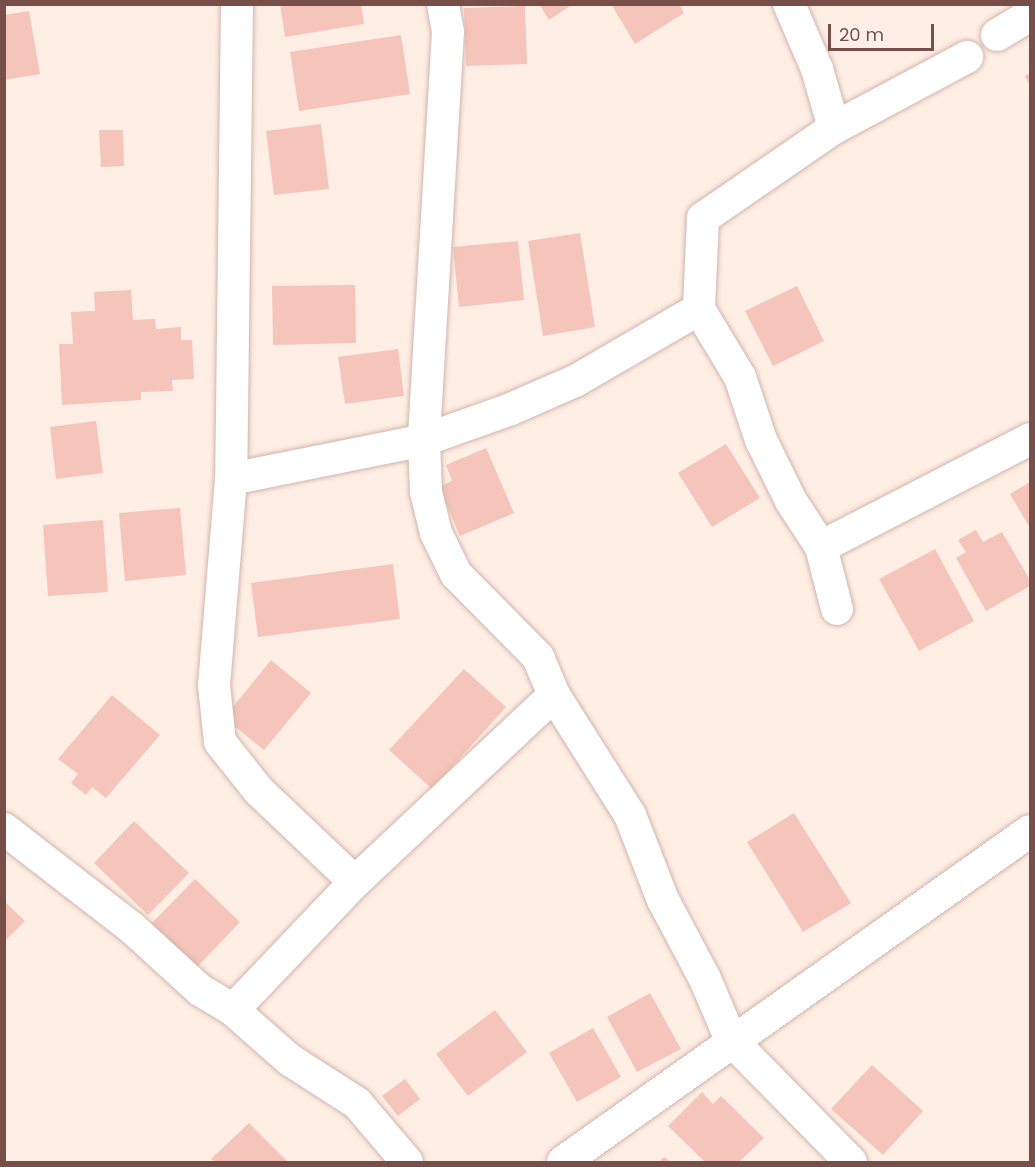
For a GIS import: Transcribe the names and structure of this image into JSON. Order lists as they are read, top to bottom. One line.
{"scale_bar":"20 m"}
